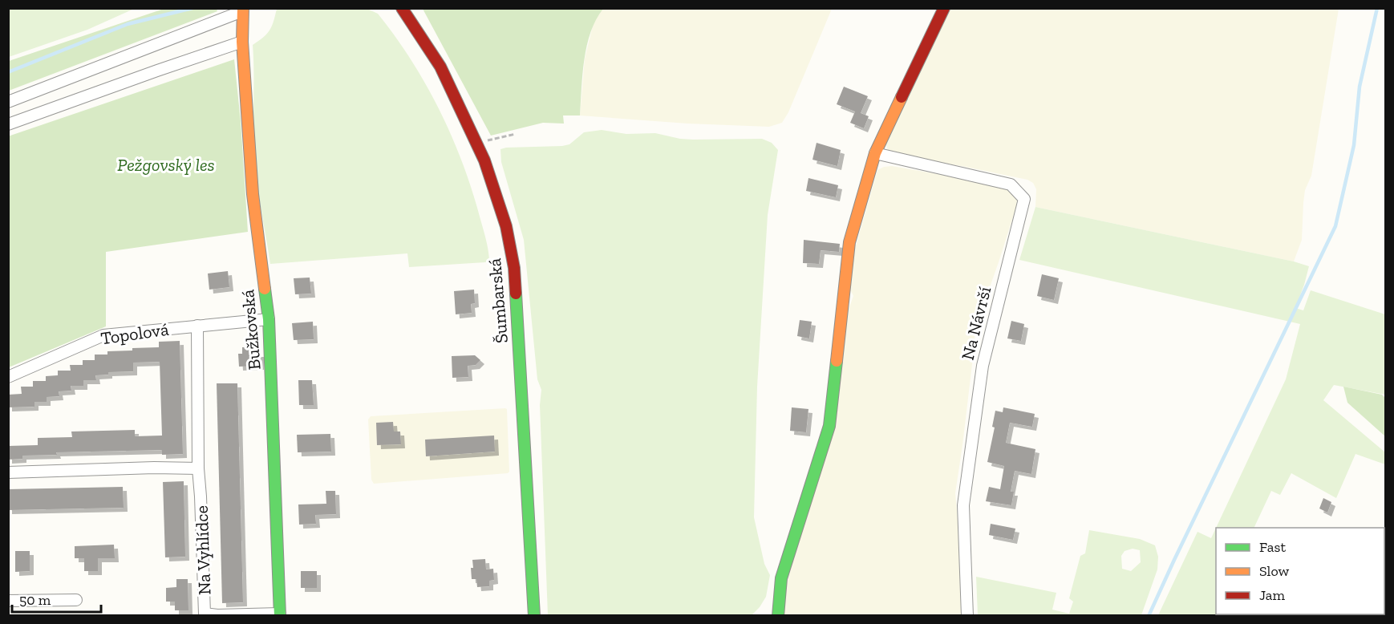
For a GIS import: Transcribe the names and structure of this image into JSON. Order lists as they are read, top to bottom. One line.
{"streets":{"street":["Šumbarská","Na Návrší","Bužkovská","Topolová","Na Vyhlídce"]},"crossings":[["Bužkovská","Topolová"],["Bužkovská","Na Vyhlídce"],["Topolová","Na Vyhlídce"]],"parks":["Pežgovský les"],"legend":["Fast","Slow","Jam"],"scale_bar":"50 m"}
